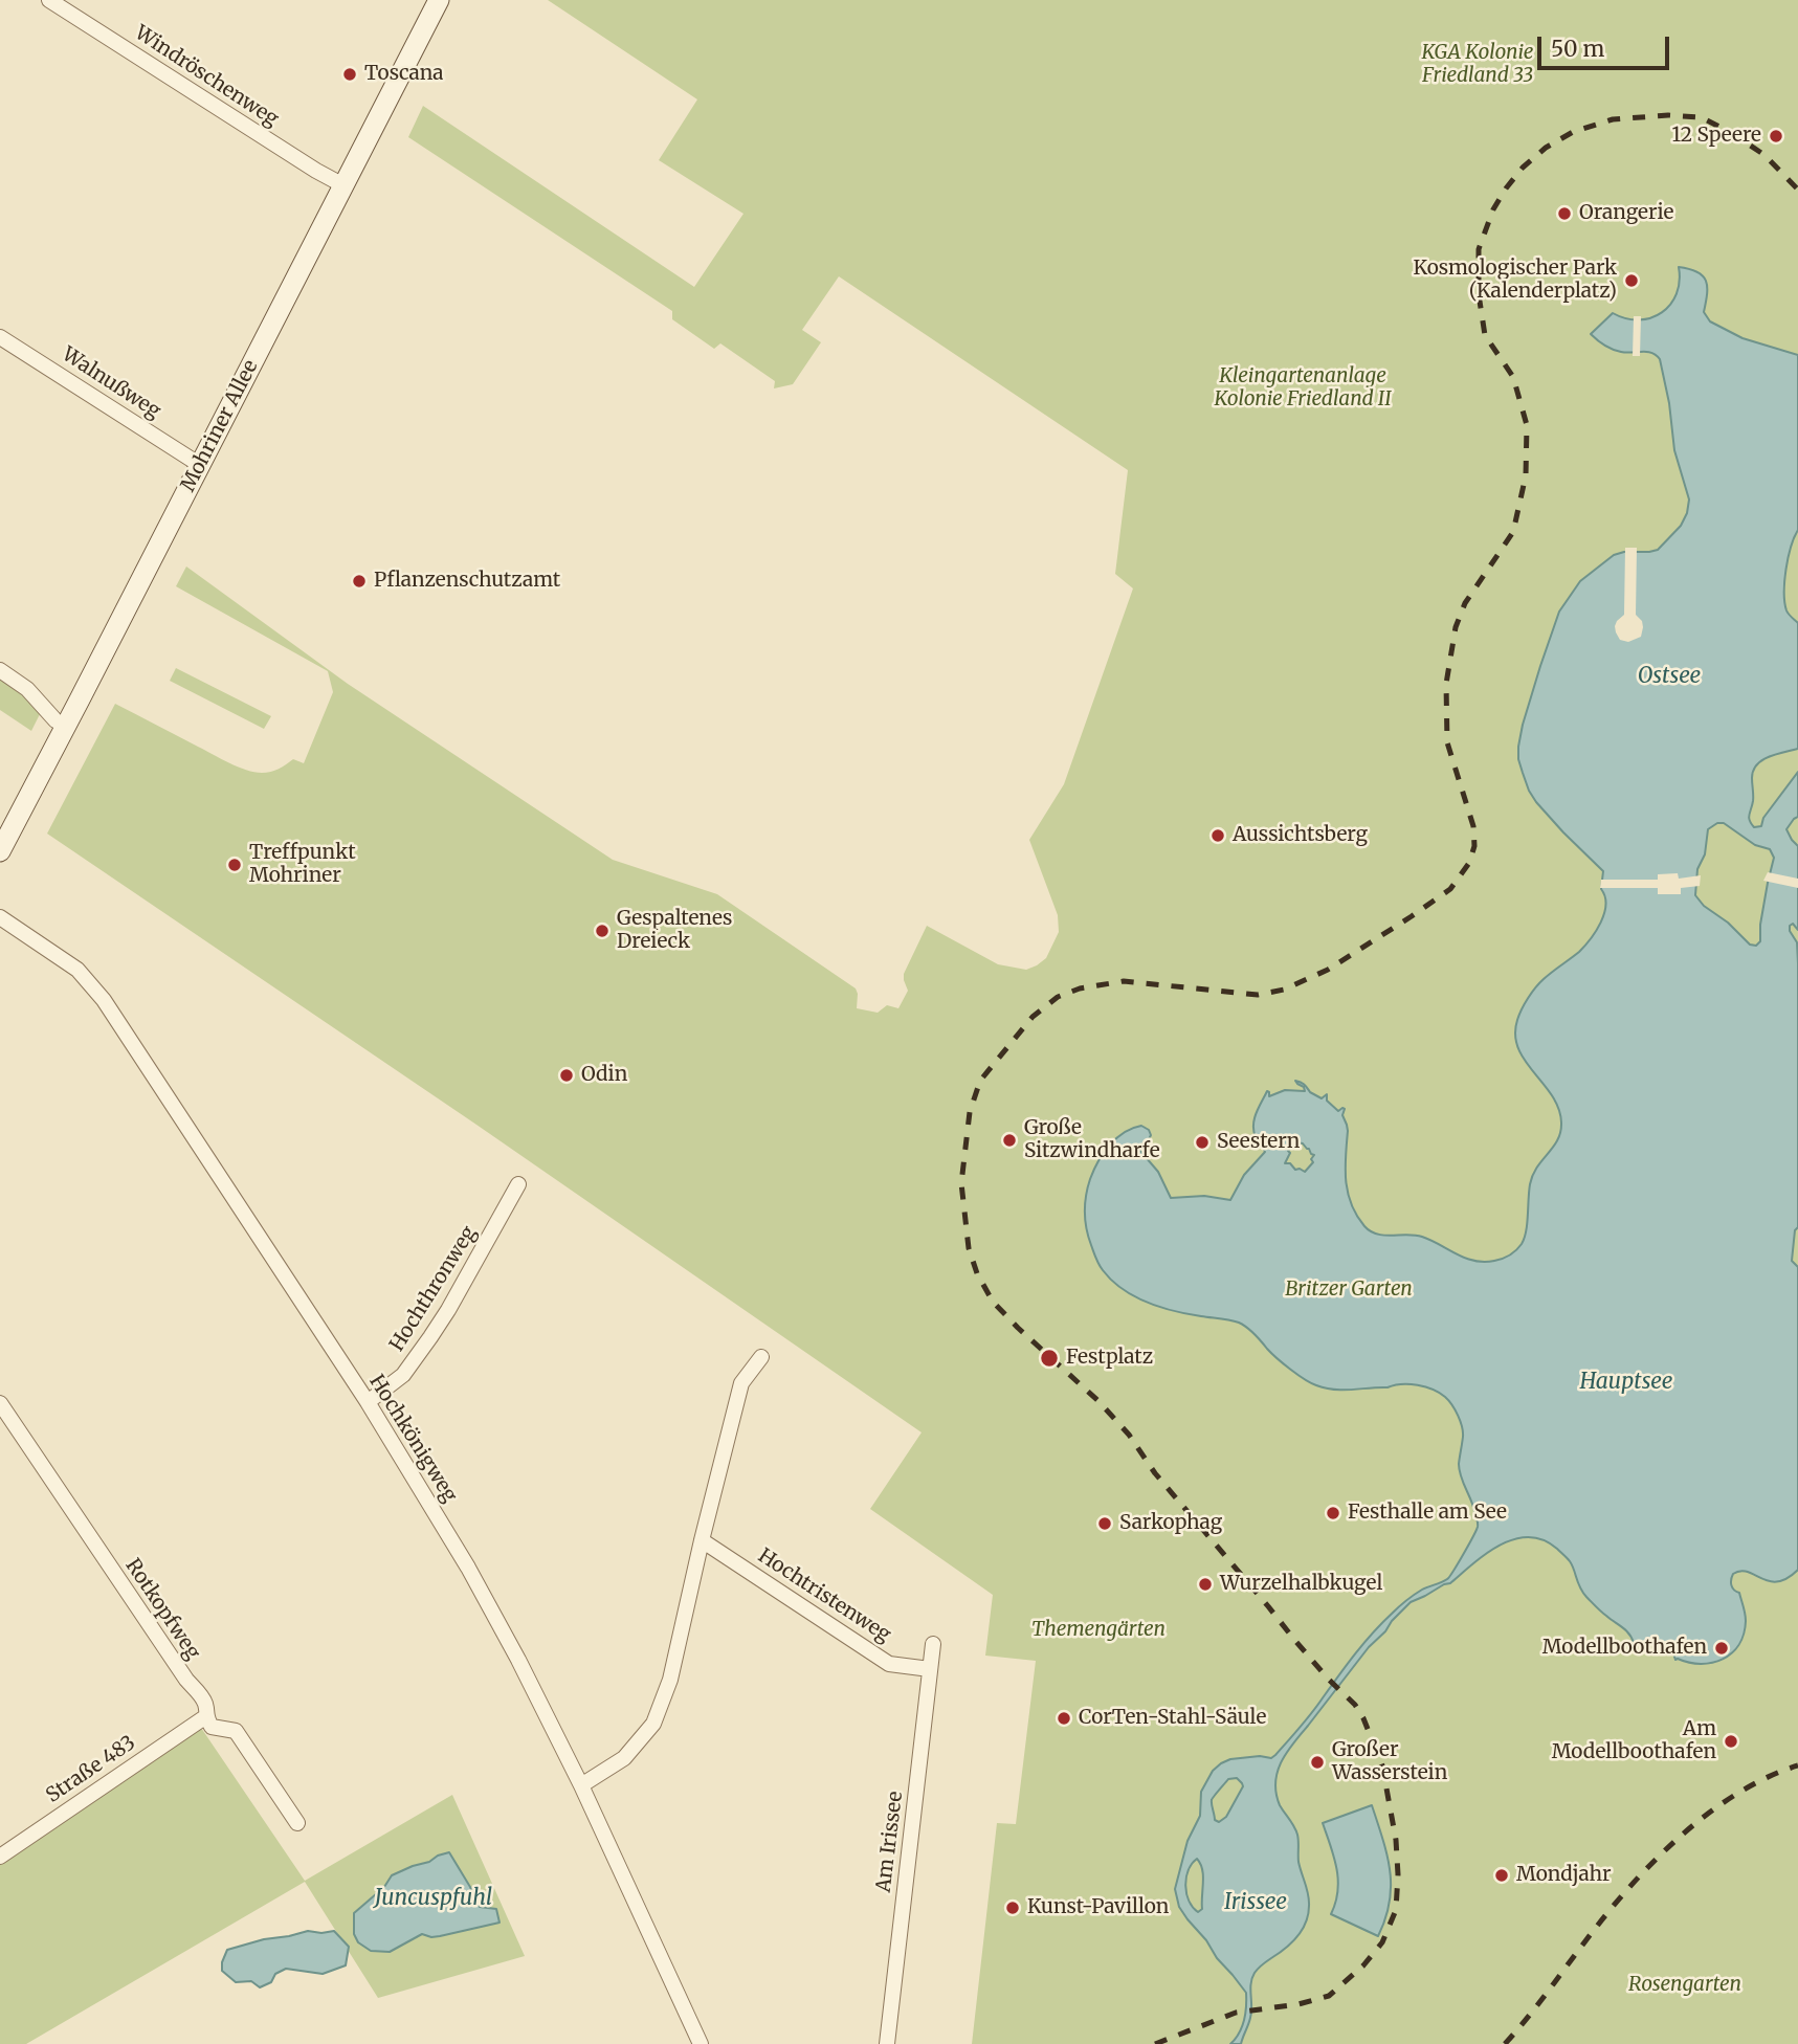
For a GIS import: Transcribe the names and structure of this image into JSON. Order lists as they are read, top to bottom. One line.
{"streets":{"main road":["Mohriner Allee"],"street":["Windröschenweg","Walnußweg","Hochthronweg","Hochkönigweg","Hochtristenweg","Rotkopfweg","Straße 483","Am Irissee"]},"crossings":[["Windröschenweg","Mohriner Allee"],["Walnußweg","Mohriner Allee"],["Hochthronweg","Hochkönigweg"],["Hochtristenweg","Am Irissee"],["Rotkopfweg","Straße 483"]],"water":["Ostsee","Hauptsee","Juncuspfuhl","Irissee"],"parks":["KGA Kolonie Friedland 33","Kleingartenanlage Kolonie Friedland II","Britzer Garten","Themengärten","Rosengarten"],"places":["Toscana","12 Speere","Orangerie","Kosmologischer Park (Kalenderplatz)","Pflanzenschutzamt","Aussichtsberg","Treffpunkt Mohriner","Gespaltenes Dreieck","Odin","Große Sitzwindharfe","Seestern","Festplatz","Festhalle am See","Sarkophag","Wurzelhalbkugel","Modellboothafen","CorTen-Stahl-Säule","Am Modellboothafen","Großer Wasserstein","Mondjahr","Kunst-Pavillon"],"scale_bar":"50 m"}
